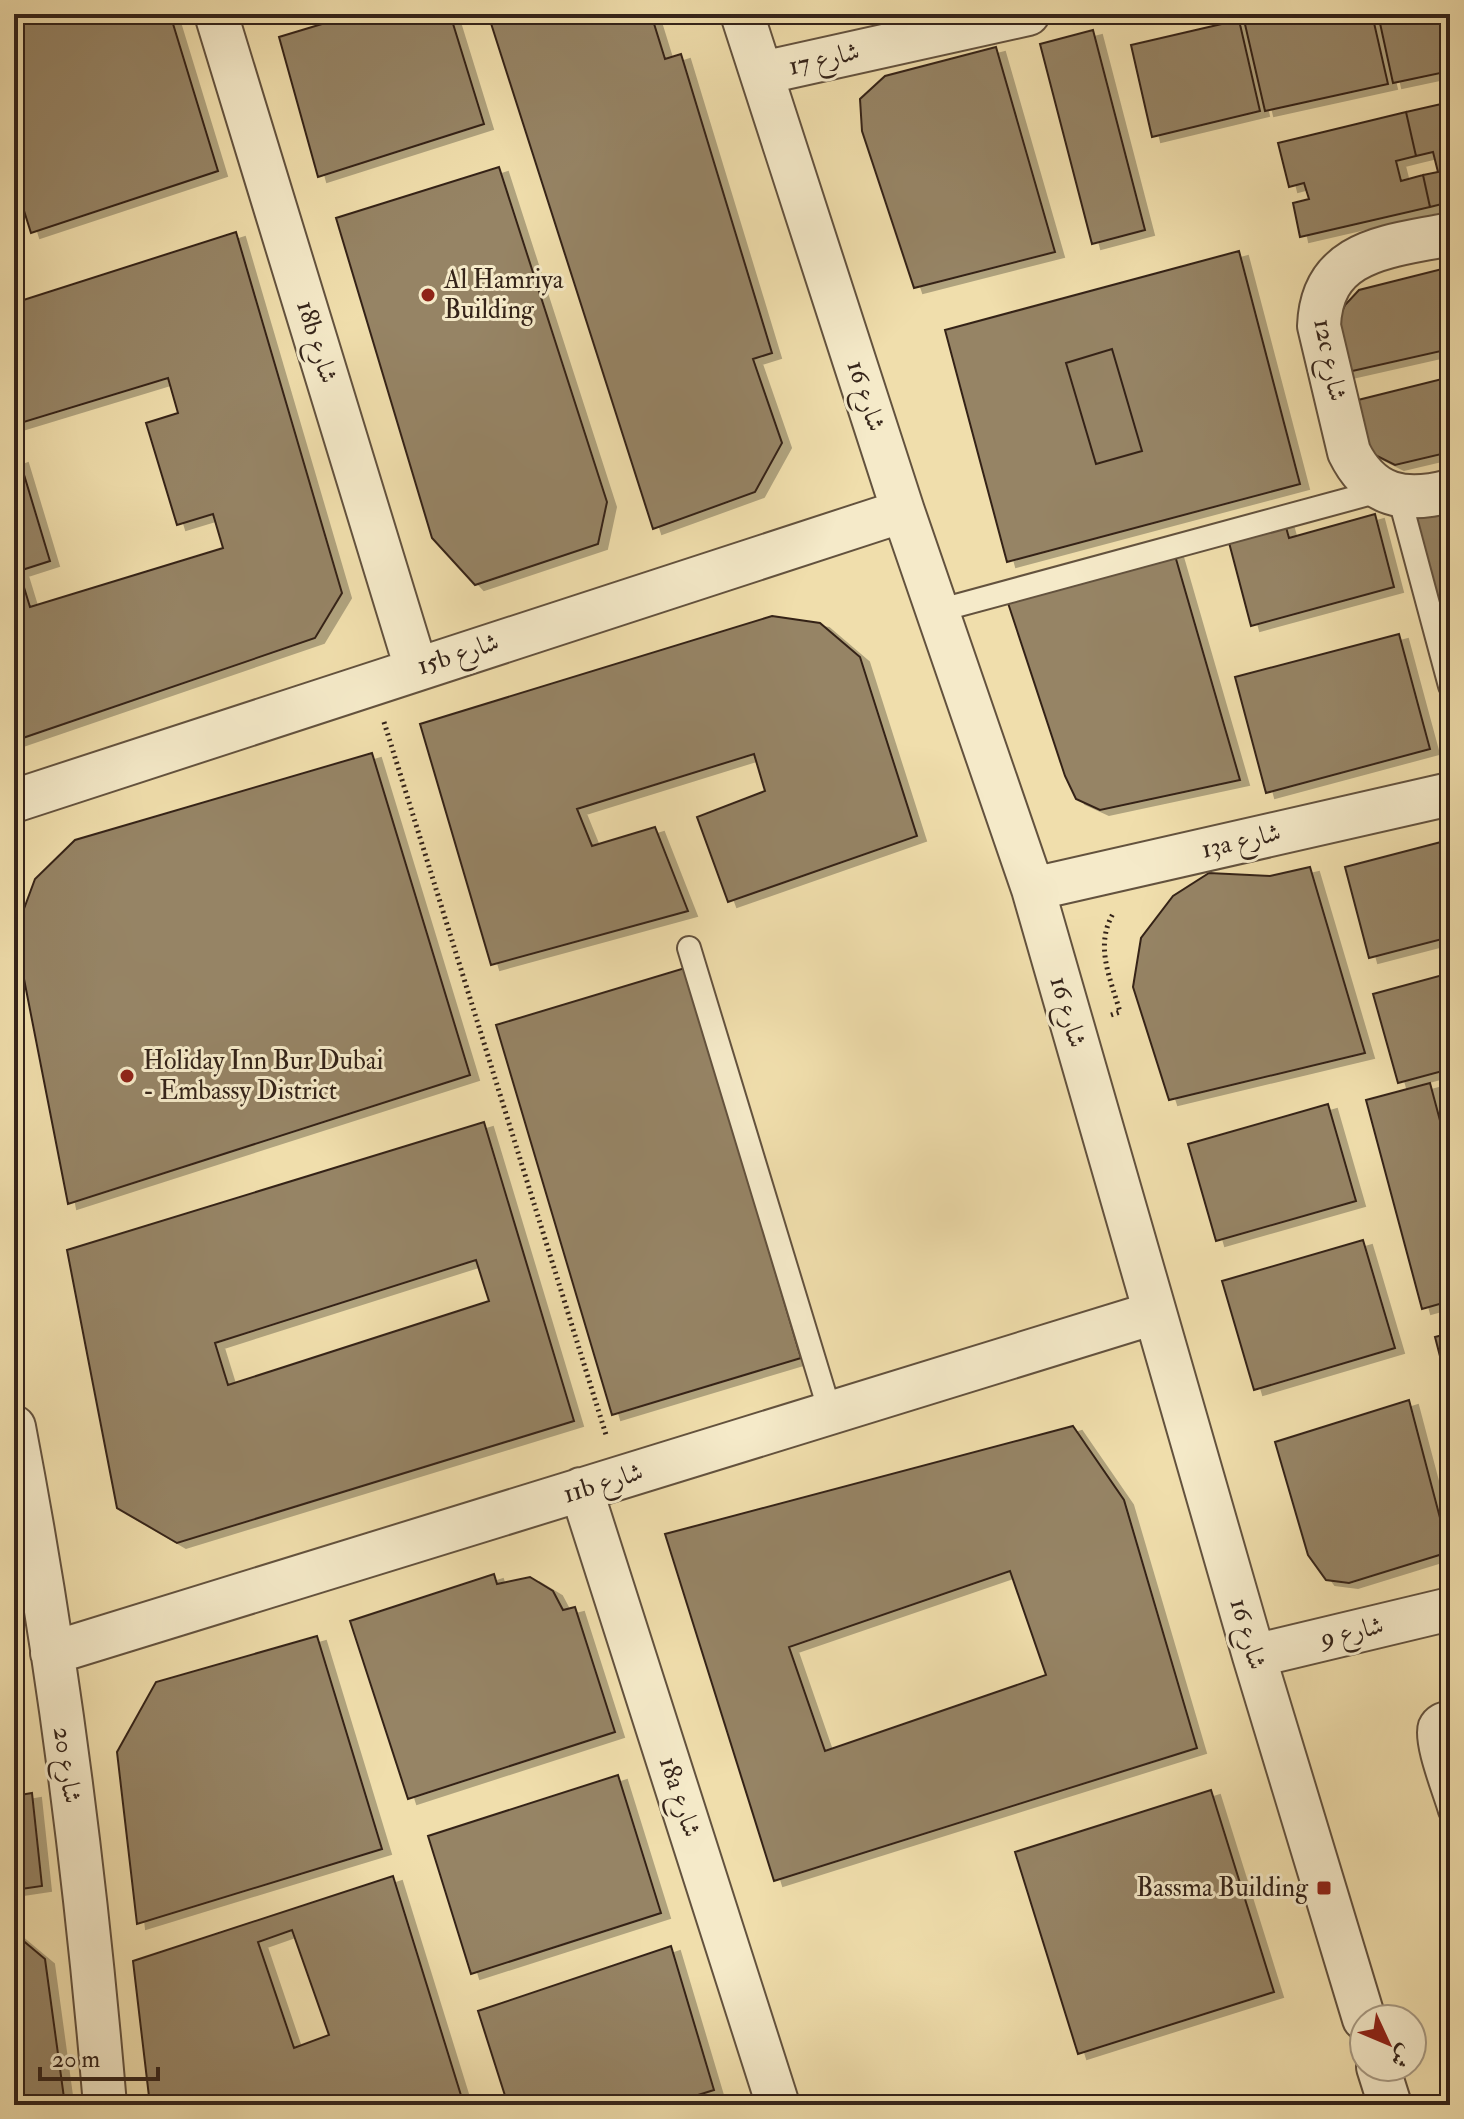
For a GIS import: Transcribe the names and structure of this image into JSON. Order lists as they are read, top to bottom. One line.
{"streets":{"street":["شارع 17","18b شارع","12c شارع","شارع 16","15b شارع","13a شارع","11b شارع","شارع 9","شارع 20","18a شارع"]},"crossings":[["شارع 17","شارع 16"],["18b شارع","15b شارع"],["شارع 16","15b شارع"],["شارع 16","13a شارع"],["شارع 16","11b شارع"],["شارع 16","شارع 9"],["11b شارع","شارع 20"],["11b شارع","18a شارع"]],"places":{"other":["Al Hamriya Building","Holiday Inn Bur Dubai - Embassy District"],"transit":["Bassma Building"]},"scale_bar":"20 m","north":"bottom right"}
